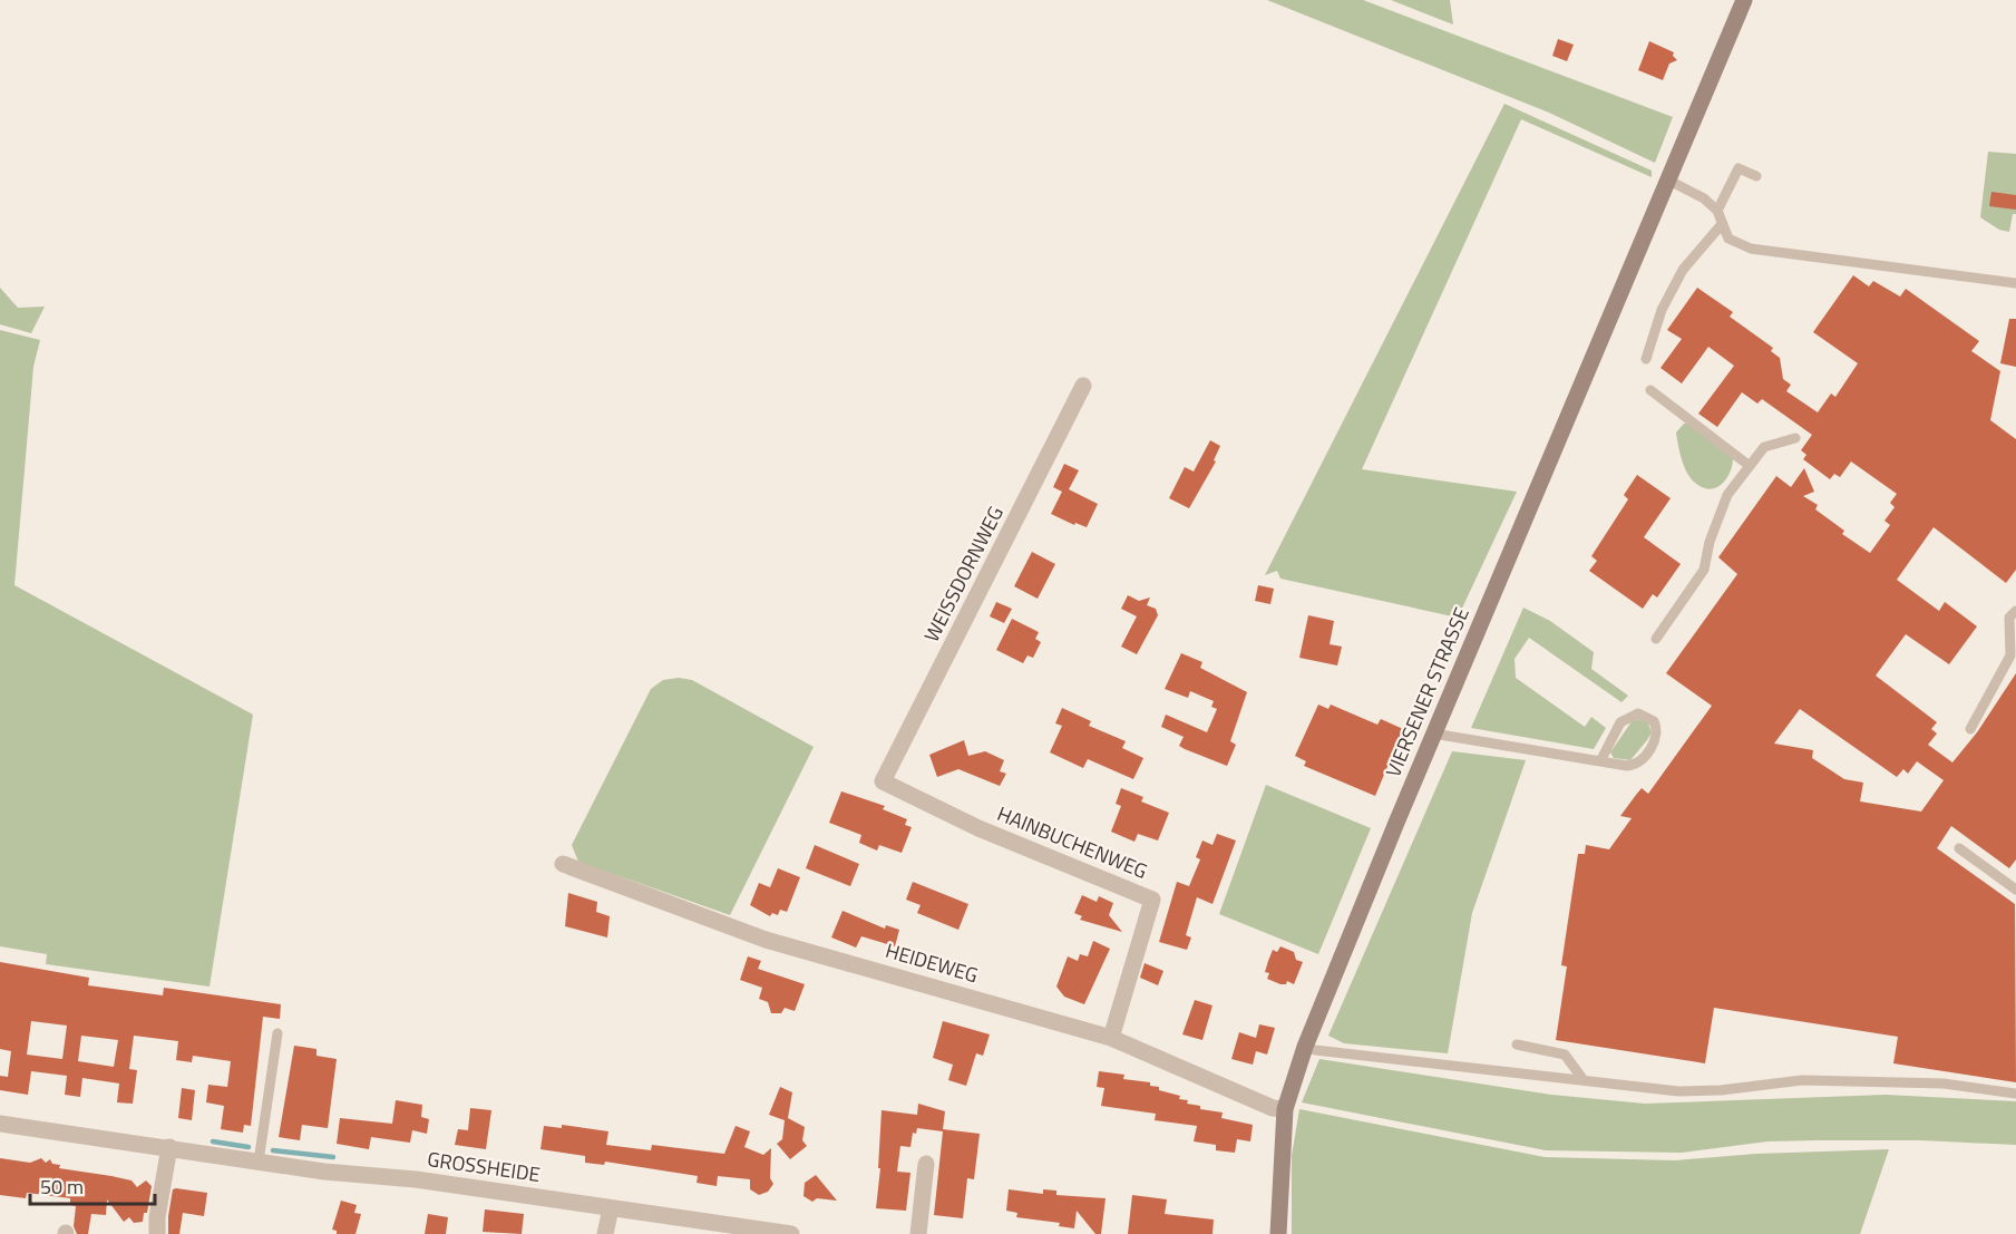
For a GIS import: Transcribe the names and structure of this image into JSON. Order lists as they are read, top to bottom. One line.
{"streets":{"main road":["VIERSENER STRASSE"],"street":["WEISSDORNWEG","HAINBUCHENWEG","HEIDEWEG","GROSSHEIDE"]},"crossings":[["WEISSDORNWEG","HAINBUCHENWEG"],["VIERSENER STRASSE","HEIDEWEG"],["HAINBUCHENWEG","HEIDEWEG"]],"scale_bar":"50 m"}
